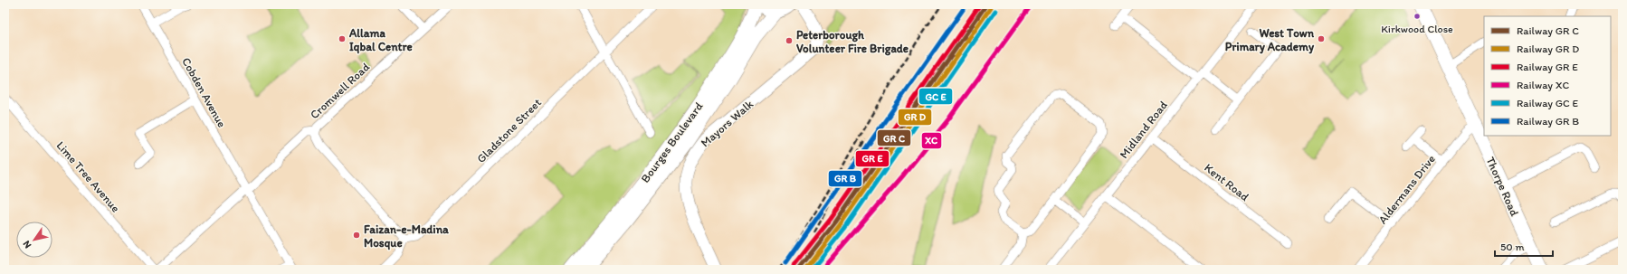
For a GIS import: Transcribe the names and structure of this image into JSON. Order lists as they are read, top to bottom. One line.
{"streets":{"main road":["Bourges Boulevard","Thorpe Road"],"street":["Cromwell Road","Cobden Avenue","Mayors Walk","Midland Road","Gladstone Street","Lime Tree Avenue","Kent Road","Aldermans Drive"]},"crossings":[["Cromwell Road","Cobden Avenue"],["Midland Road","Kent Road"],["Thorpe Road","Aldermans Drive"]],"places":["Kirkwood Close","Allama Iqbal Centre","West Town Primary Academy","Peterborough Volunteer Fire Brigade","Faizan-e-Madina Mosque"],"lines":["rail line XC"],"legend":["Railway GR C","Railway GR D","Railway GR E","Railway XC","Railway GC E","Railway GR B"],"scale_bar":"50 m","north":"bottom left"}
